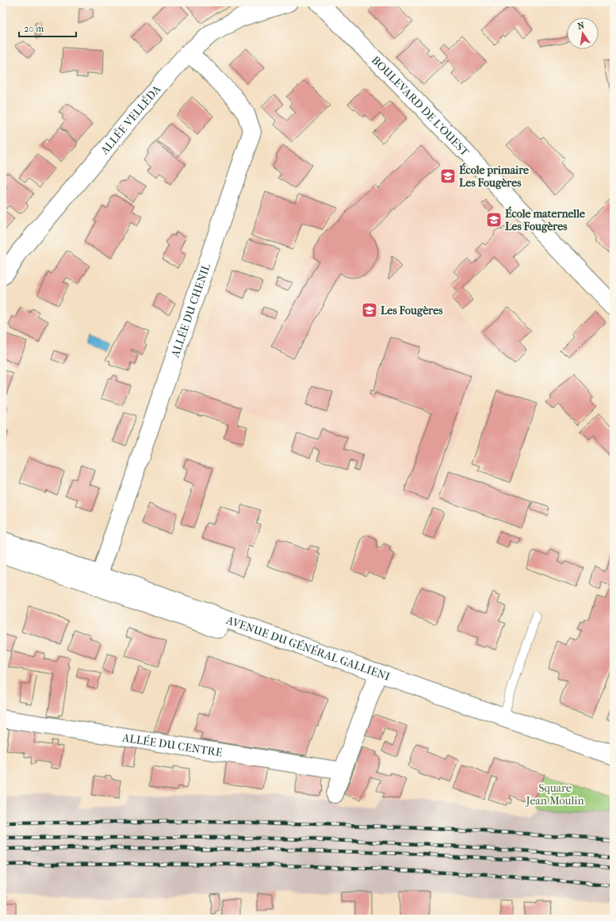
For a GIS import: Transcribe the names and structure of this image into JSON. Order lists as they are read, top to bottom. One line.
{"streets":{"street":["BOULEVARD DE L'OUEST","ALLÉE VELLÉDA","ALLÉE DU CHENIL","AVENUE DU GÉNÉRAL GALLIENI","ALLÉE DU CENTRE"]},"crossings":[["ALLÉE VELLÉDA","ALLÉE DU CHENIL"],["ALLÉE DU CHENIL","AVENUE DU GÉNÉRAL GALLIENI"]],"parks":["Square Jean Moulin"],"places":{"school or university":["École primaire Les Fougères","École maternelle Les Fougères","Les Fougères"]},"scale_bar":"20 m","north":"top"}
